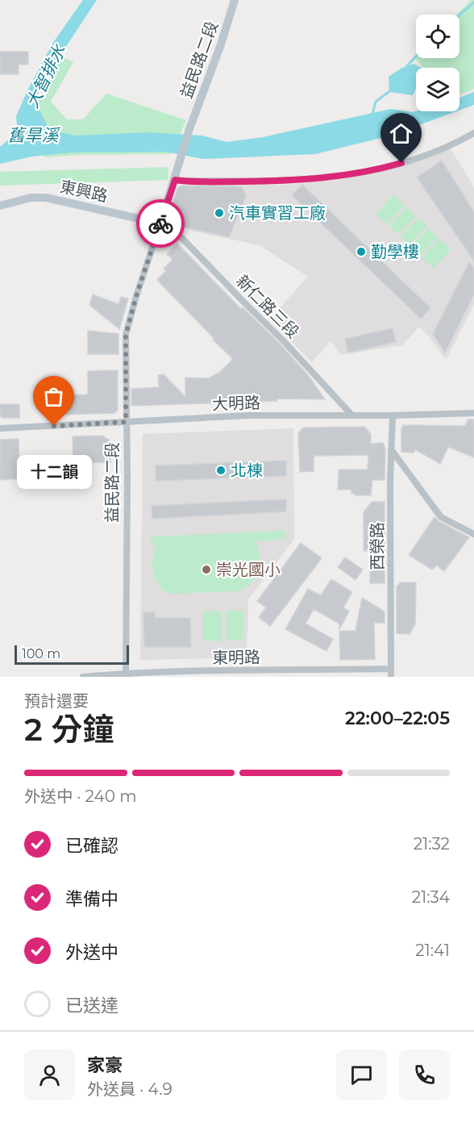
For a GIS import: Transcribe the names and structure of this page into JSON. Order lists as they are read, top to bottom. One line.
{"streets":{"street":["益民路二段","東興路","新仁路三段","大明路","西榮路","東明路"]},"crossings":[["益民路二段","東興路"],["益民路二段","新仁路三段"],["益民路二段","大明路"],["益民路二段","東明路"],["東興路","新仁路三段"],["新仁路三段","大明路"],["大明路","西榮路"],["西榮路","東明路"]],"water":["大智排水","舊旱溪"],"places":["汽車實習工廠","勤學樓","十二韻","北棟","崇光國小"],"scale_bar":"100 m","page":{"bubble":"十二韻","scale":"100 m","heading":["2 分鐘","預計還要","22:00–22:05"],"panel":["家豪","外送員 · 4.9"],"bar":"外送中 · 240 m","list":[["已確認","21:32"],["準備中","21:34"],["外送中","21:41"],"已送達"]}}
